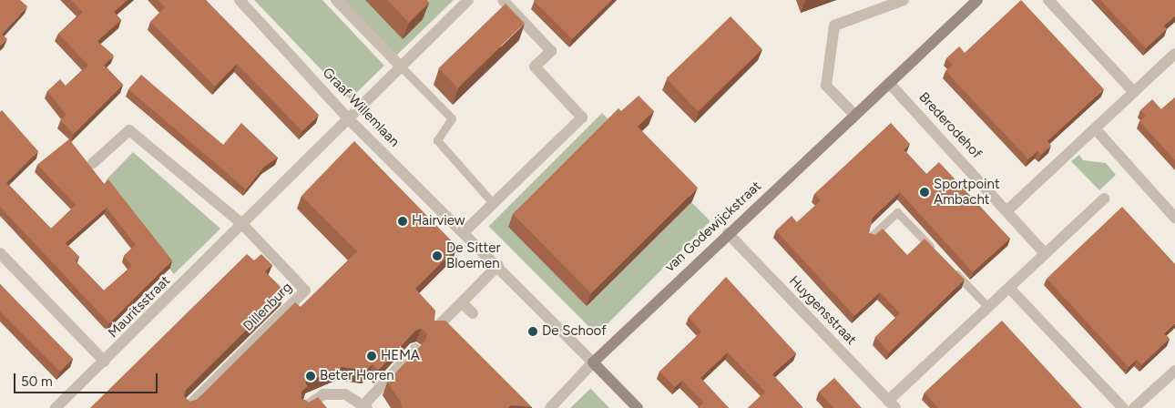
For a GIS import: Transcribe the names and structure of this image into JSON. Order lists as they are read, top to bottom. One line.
{"streets":{"main road":["Graaf Willemlaan","van Godewijckstraat"],"street":["Brederodehof","Mauritsstraat","Dillenburg","Huygensstraat"]},"crossings":[["Graaf Willemlaan","van Godewijckstraat"],["Graaf Willemlaan","Mauritsstraat"],["Brederodehof","van Godewijckstraat"],["van Godewijckstraat","Huygensstraat"],["Mauritsstraat","Dillenburg"]],"places":["Sportpoint Ambacht","Hairview","De Sitter Bloemen","De Schoof","HEMA","Beter Horen"],"scale_bar":"50 m"}
